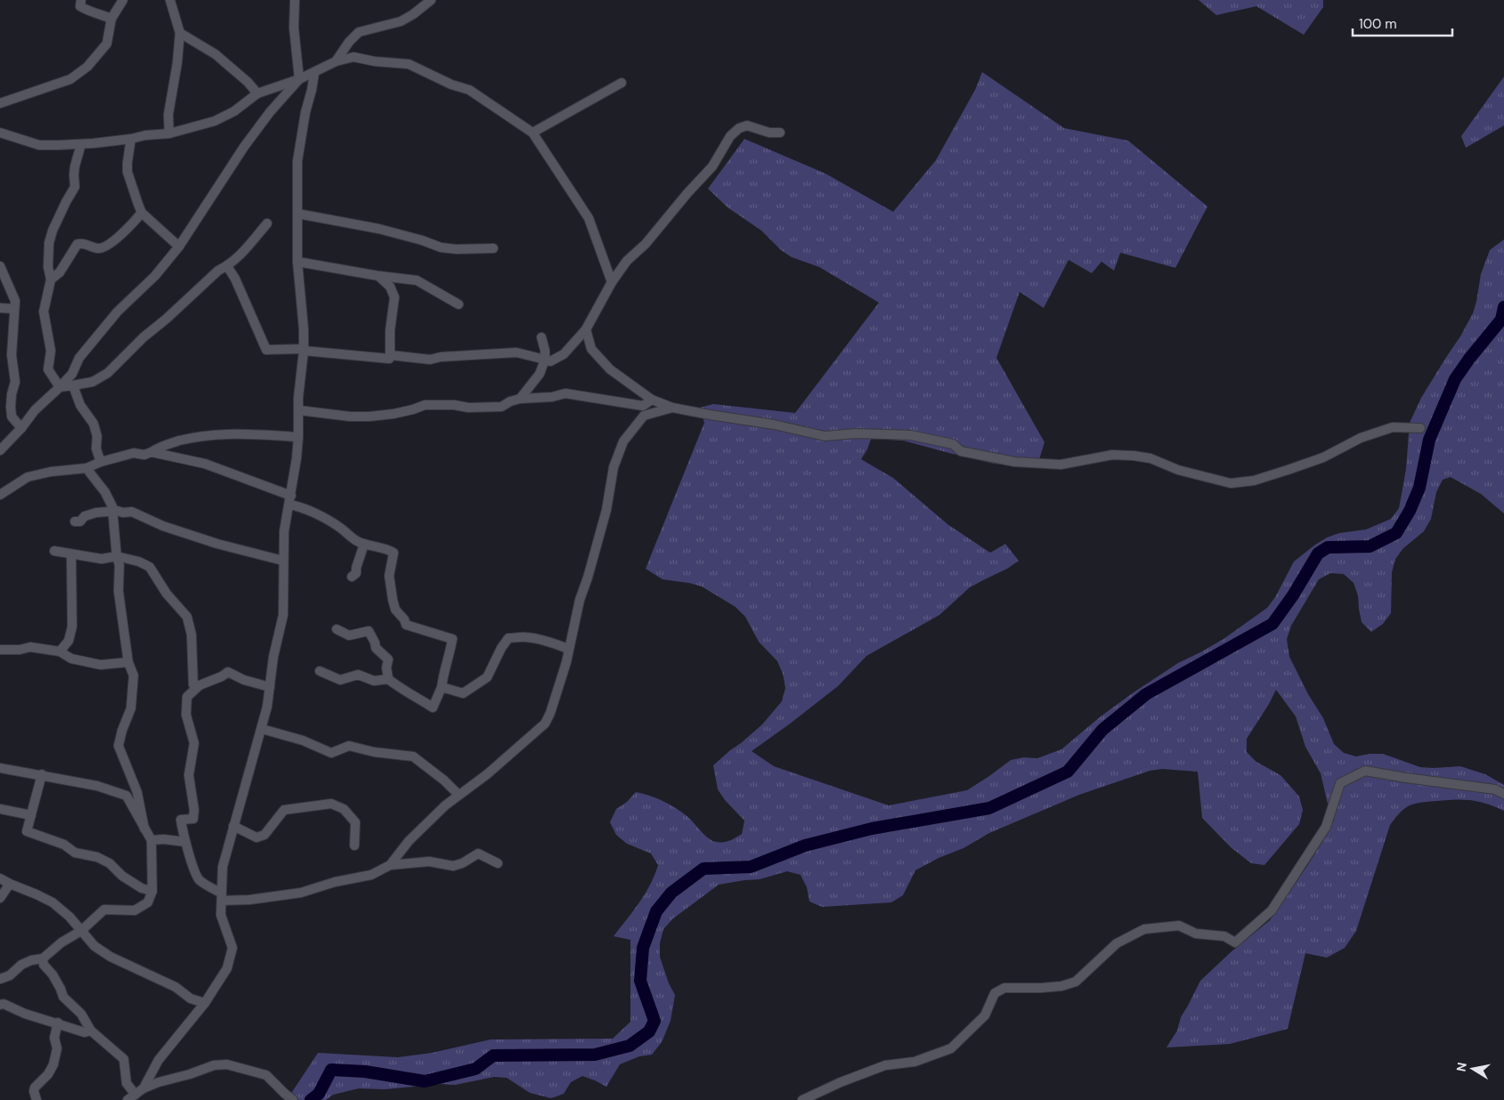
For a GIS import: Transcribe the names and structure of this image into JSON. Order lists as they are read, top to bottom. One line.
{"scale_bar":"100 m","north":"left"}
